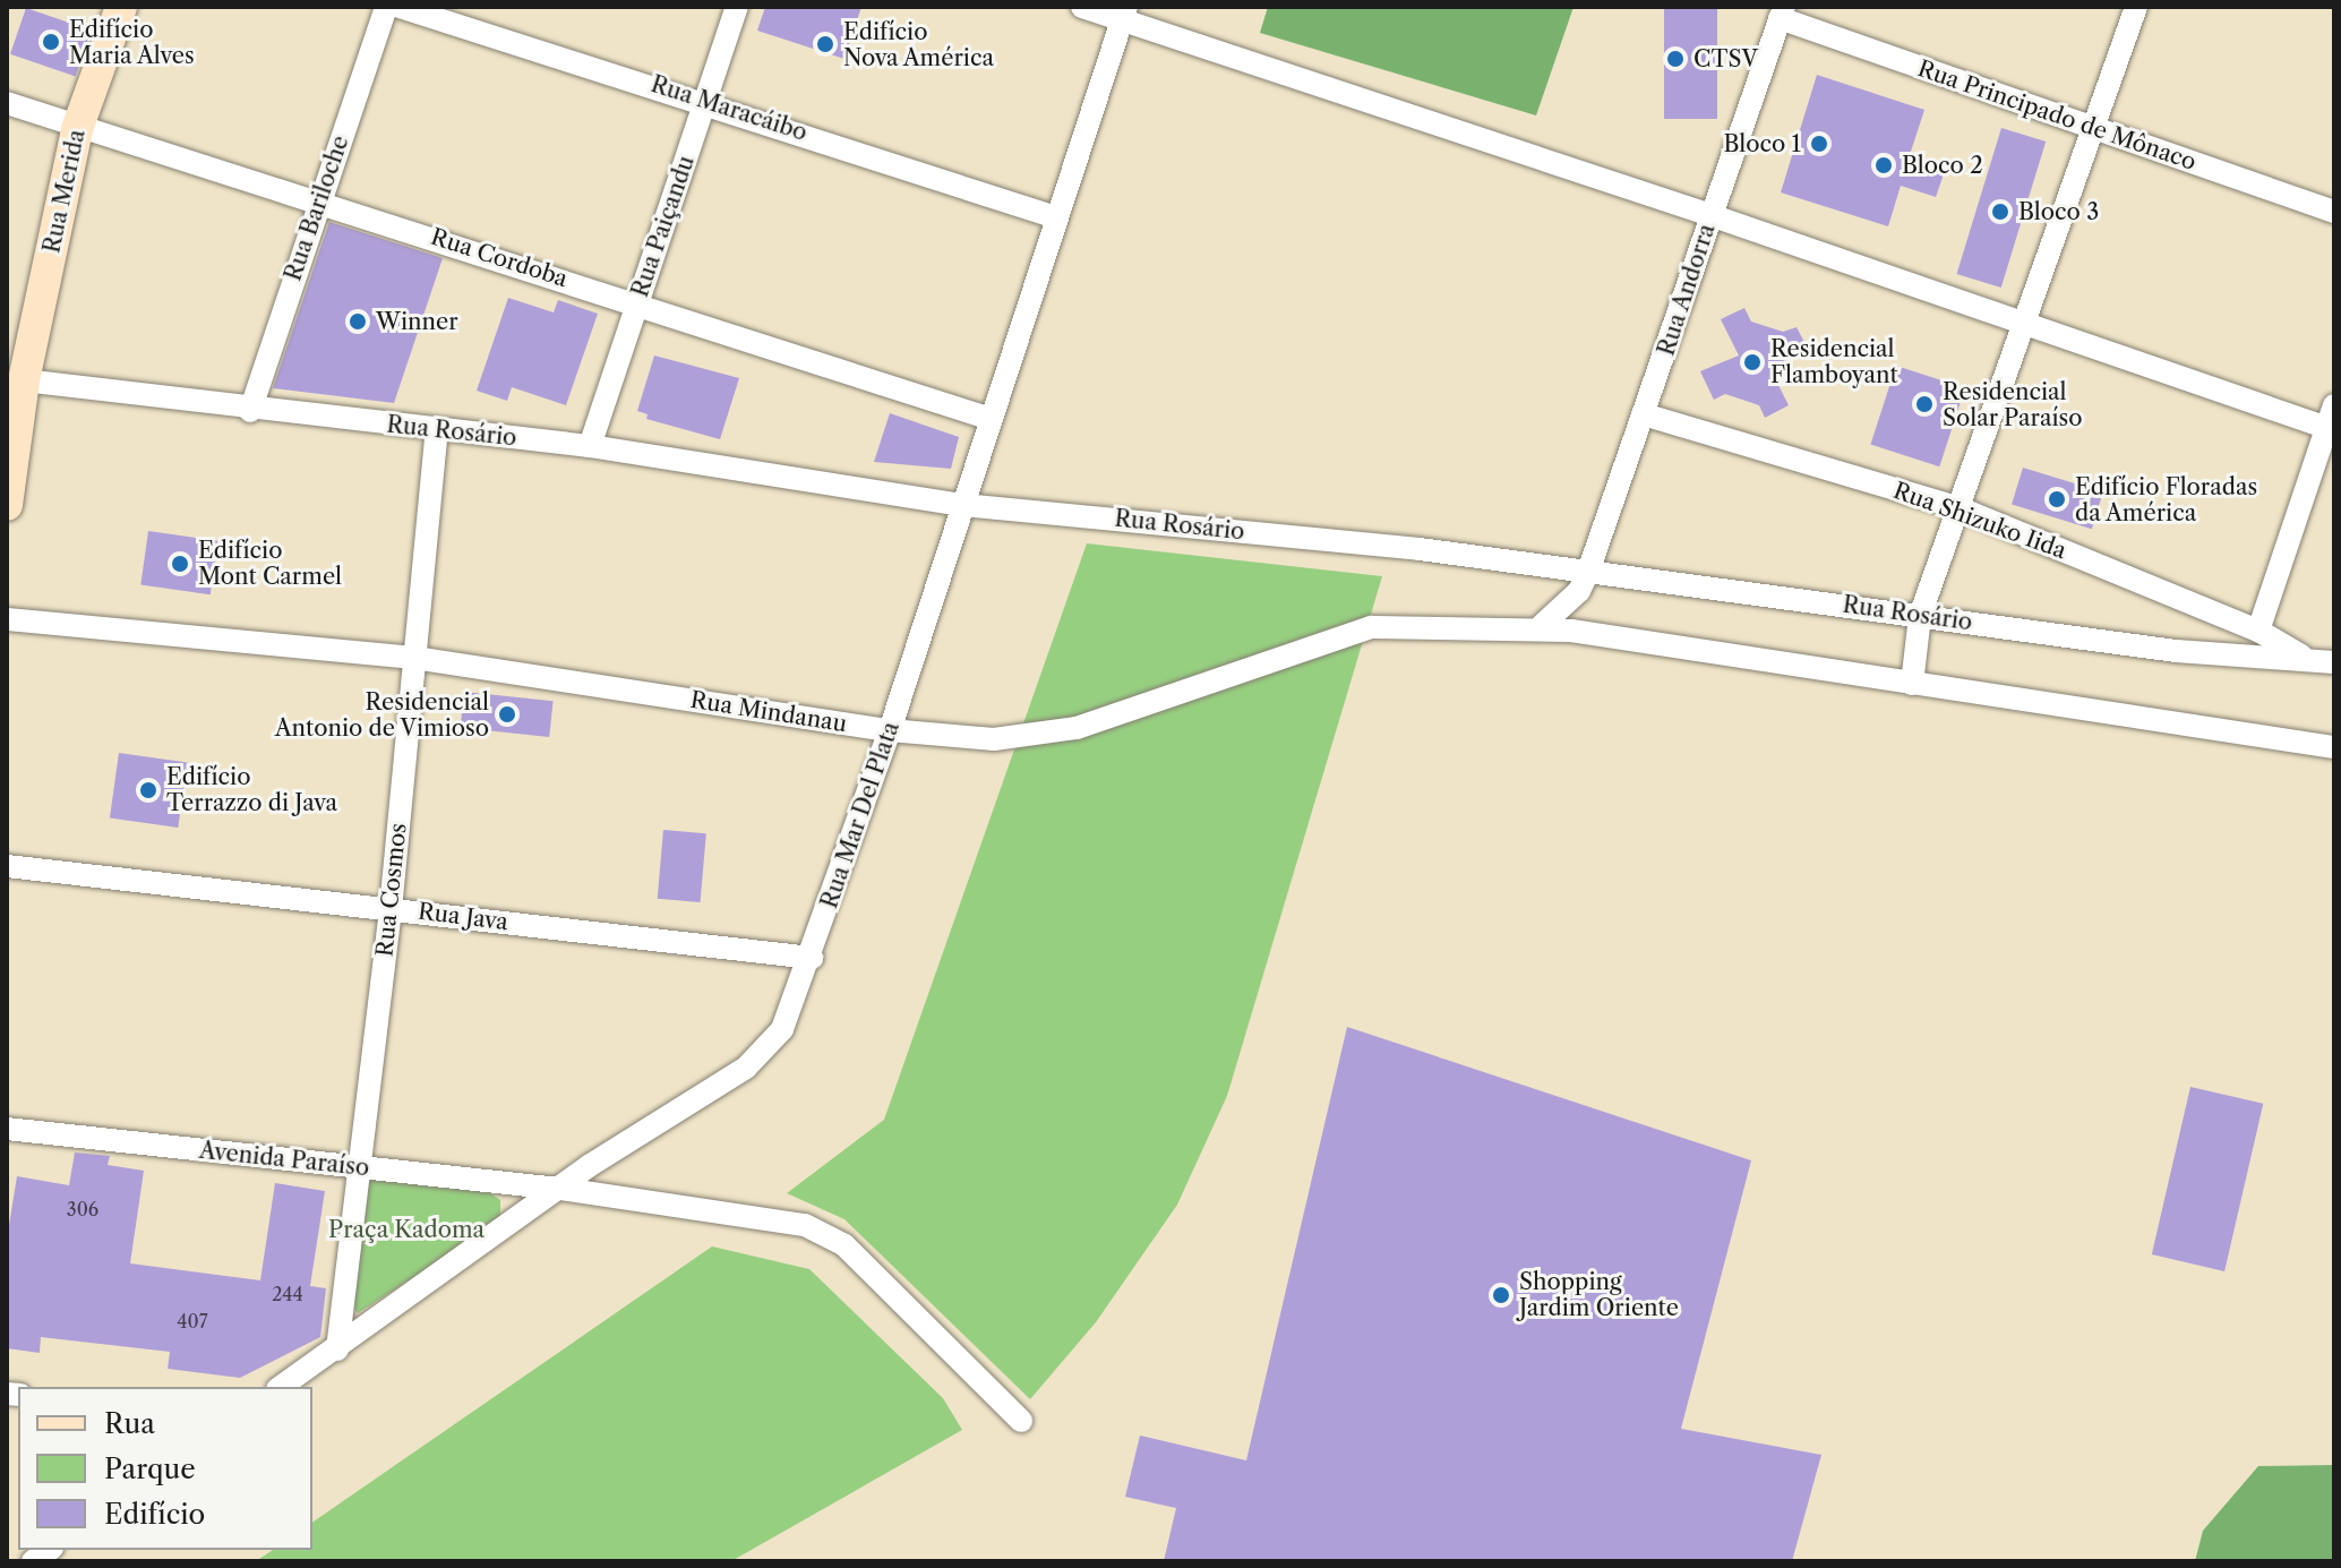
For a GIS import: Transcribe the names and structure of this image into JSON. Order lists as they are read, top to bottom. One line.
{"streets":{"street":["Rua Maracáibo","Rua Principado de Mônaco","Rua Merida","Rua Bariloche","Rua Paiçandu","Rua Cordoba","Rua Andorra","Rua Rosário","Rua Shizuko Iida","Rua Mindanau","Rua Mar Del Plata","Rua Cosmos","Rua Java","Avenida Paraíso"]},"crossings":[["Rua Maracáibo","Rua Paiçandu"],["Rua Maracáibo","Rua Mar Del Plata"],["Rua Principado de Mônaco","Rua Andorra"],["Rua Merida","Rua Cordoba"],["Rua Merida","Rua Rosário"],["Rua Bariloche","Rua Cordoba"],["Rua Bariloche","Rua Rosário"],["Rua Paiçandu","Rua Cordoba"],["Rua Paiçandu","Rua Rosário"],["Rua Cordoba","Rua Mar Del Plata"],["Rua Andorra","Rua Rosário"],["Rua Andorra","Rua Shizuko Iida"],["Rua Andorra","Rua Mindanau"],["Rua Rosário","Rua Shizuko Iida"],["Rua Rosário","Rua Mar Del Plata"],["Rua Rosário","Rua Cosmos"],["Rua Mindanau","Rua Mar Del Plata"],["Rua Mindanau","Rua Cosmos"],["Rua Mar Del Plata","Rua Cosmos"],["Rua Mar Del Plata","Rua Java"],["Rua Mar Del Plata","Avenida Paraíso"],["Rua Cosmos","Rua Java"],["Rua Cosmos","Avenida Paraíso"]],"parks":["Praça Kadoma"],"places":["Edifício Maria Alves","Edifício Nova América","CTSV","Bloco 1","Bloco 2","Bloco 3","Winner","Residencial Flamboyant","Residencial Solar Paraíso","Edifício Floradas da América","Edifício Mont Carmel","Residencial Antonio de Vimioso","Edifício Terrazzo di Java","Shopping Jardim Oriente"],"house_numbers":["306","244","407"],"legend":["Rua","Parque","Edifício"]}
